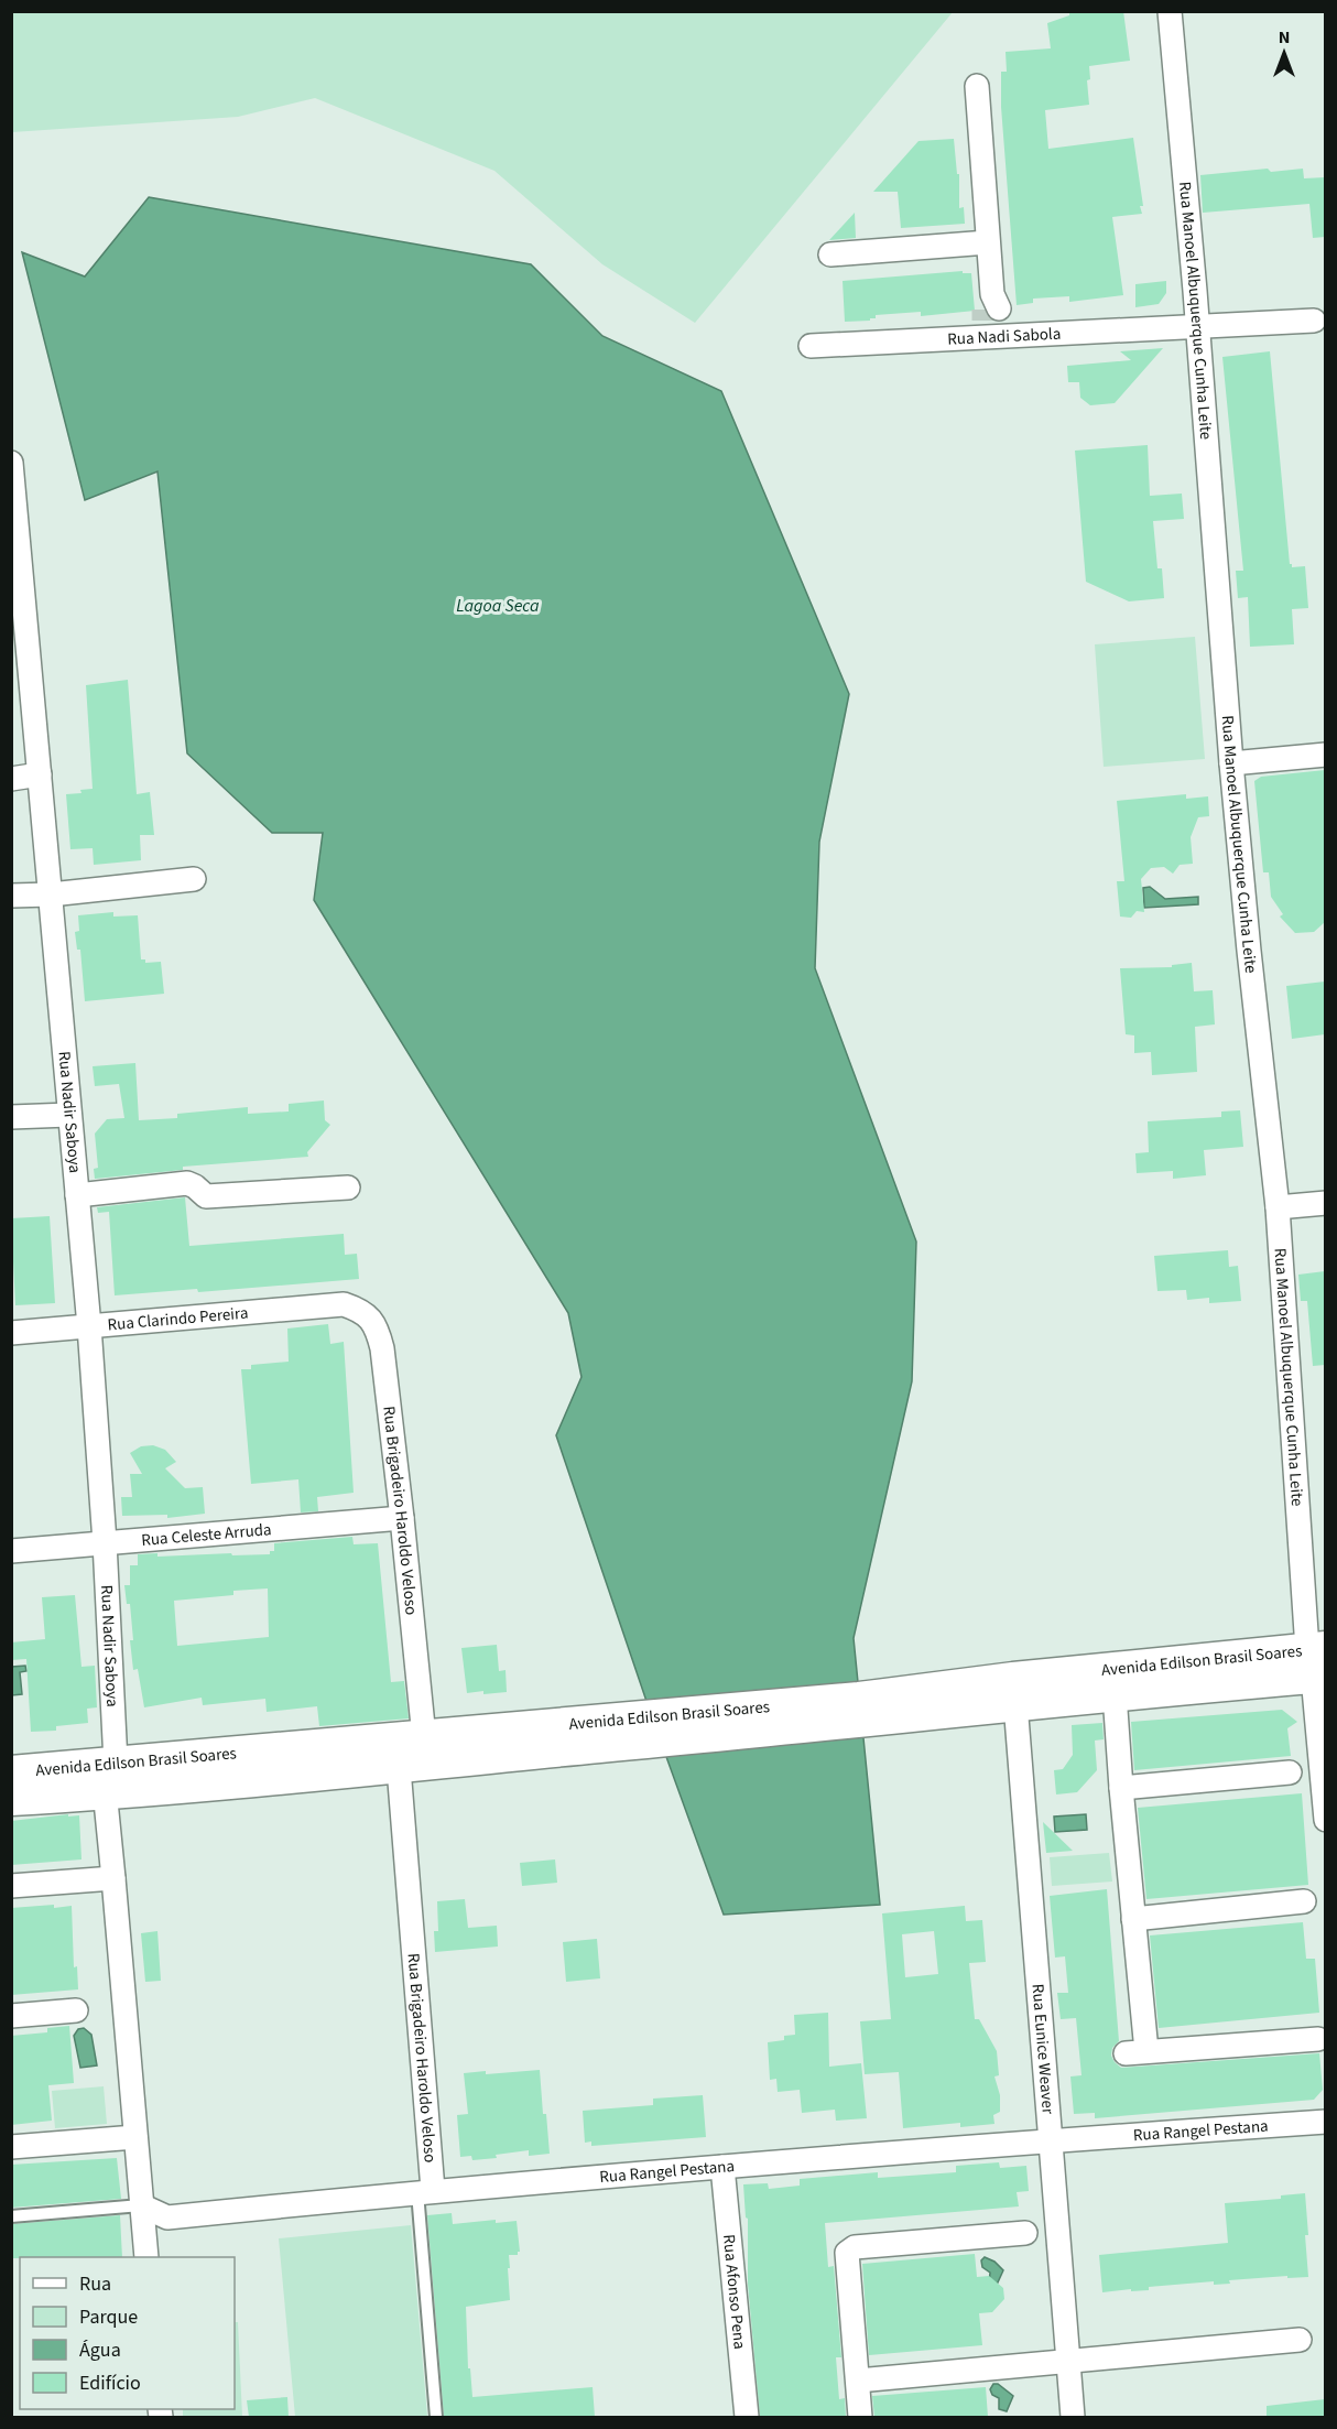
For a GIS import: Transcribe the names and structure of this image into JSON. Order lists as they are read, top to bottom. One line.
{"streets":{"main road":["Avenida Edilson Brasil Soares"],"street":["Rua Manoel Albuquerque Cunha Leite","Rua Nadi Sabola","Rua Nadir Saboya","Rua Clarindo Pereira","Rua Brigadeiro Haroldo Veloso","Rua Celeste Arruda","Rua Eunice Weaver","Rua Rangel Pestana","Rua Afonso Pena"]},"crossings":[["Rua Manoel Albuquerque Cunha Leite","Rua Nadi Sabola"],["Rua Manoel Albuquerque Cunha Leite","Avenida Edilson Brasil Soares"],["Rua Nadir Saboya","Rua Clarindo Pereira"],["Rua Nadir Saboya","Rua Celeste Arruda"],["Rua Nadir Saboya","Avenida Edilson Brasil Soares"],["Rua Nadir Saboya","Rua Rangel Pestana"],["Rua Clarindo Pereira","Rua Brigadeiro Haroldo Veloso"],["Rua Brigadeiro Haroldo Veloso","Rua Celeste Arruda"],["Rua Brigadeiro Haroldo Veloso","Avenida Edilson Brasil Soares"],["Rua Brigadeiro Haroldo Veloso","Rua Rangel Pestana"],["Avenida Edilson Brasil Soares","Rua Eunice Weaver"],["Rua Eunice Weaver","Rua Rangel Pestana"],["Rua Rangel Pestana","Rua Afonso Pena"]],"water":["Lagoa Seca"],"legend":["Rua","Parque","Água","Edifício"],"north":"top"}
